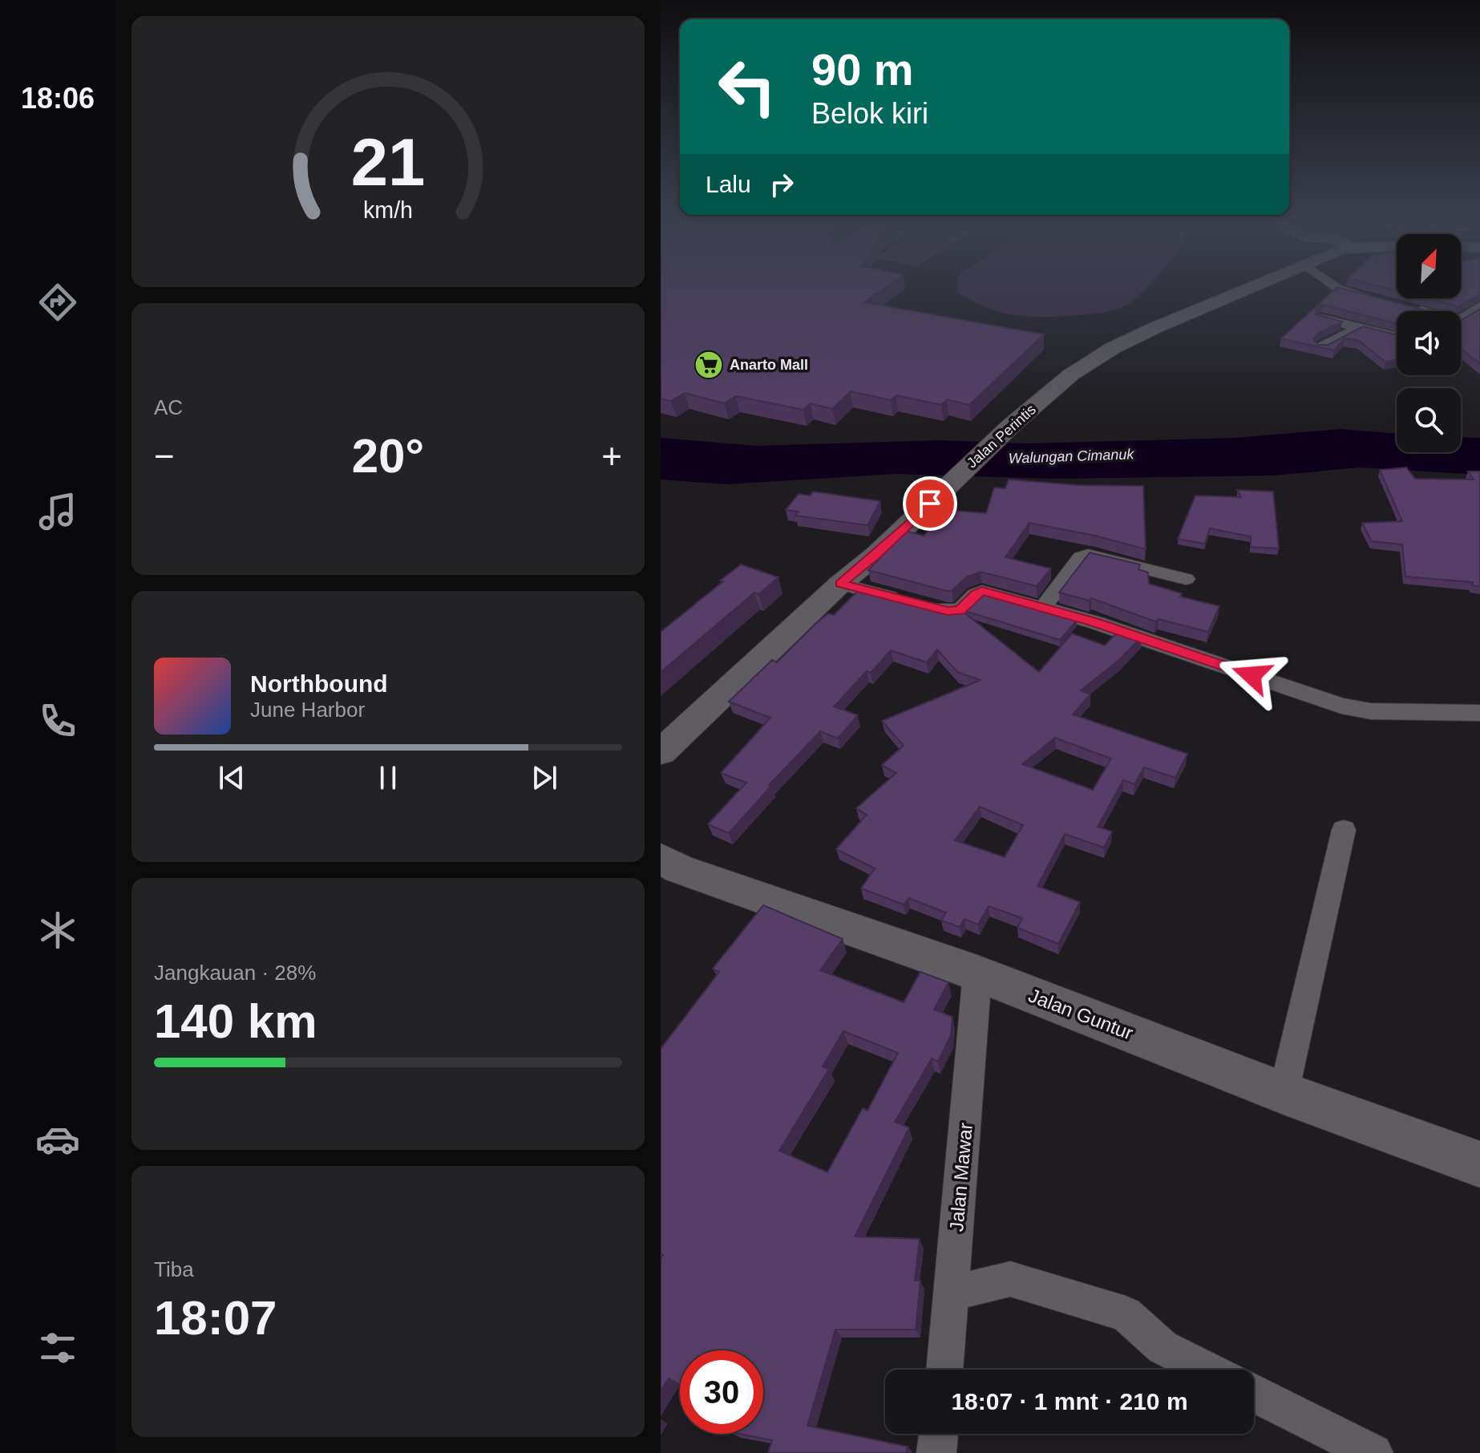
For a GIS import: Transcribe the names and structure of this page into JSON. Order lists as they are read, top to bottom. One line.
{"streets":{"street":["Jalan Perintis","Jalan Guntur","Jalan Mawar"]},"crossings":[["Jalan Guntur","Jalan Mawar"]],"water":["Walungan Cimanuk"],"places":{"supermarket":["Anarto Mall"]},"north":"top right","page":{"tabs":"18:06","turn":["90 m","Belok kiri"],"then":"Lalu","tile":["AC",["Jangkauan · 28%","140 km"],["Tiba","18:07"]],"heat":["−","20°","+"],"song":["Northbound","June Harbor"],"limit":"30","trip":"18:07 · 1 mnt · 210 m","gauge":["21","km/h"]}}
